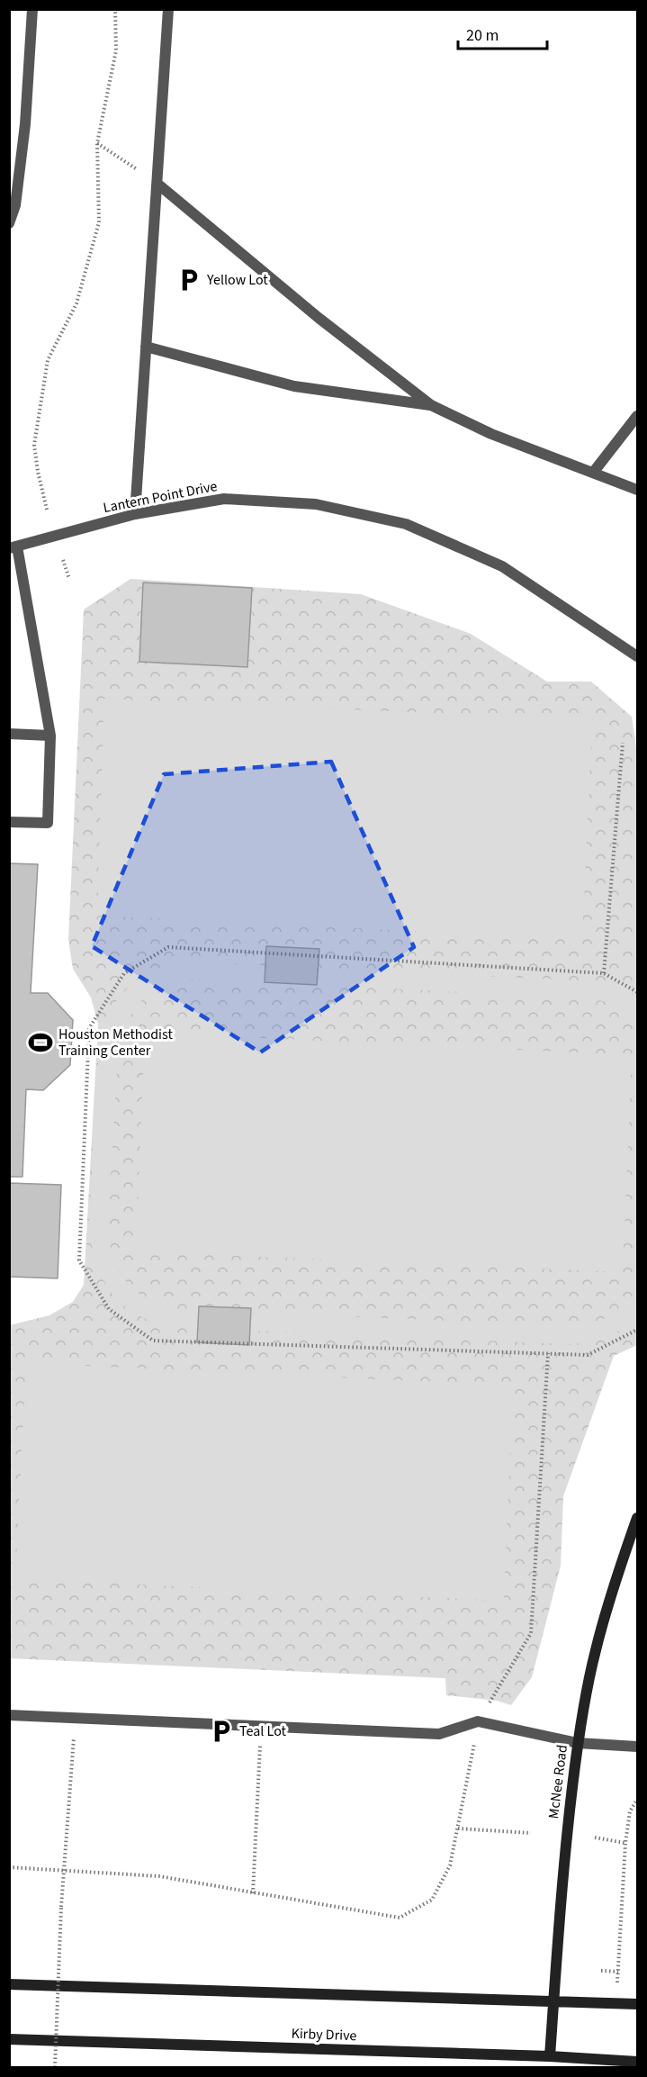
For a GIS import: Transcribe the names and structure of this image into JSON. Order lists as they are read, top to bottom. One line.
{"streets":{"main road":["McNee Road","Kirby Drive"],"street":["Lantern Point Drive"]},"crossings":[["McNee Road","Kirby Drive"]],"places":{"parking":["Yellow Lot","Teal Lot"],"sports":["Houston Methodist Training Center"]},"scale_bar":"20 m"}
